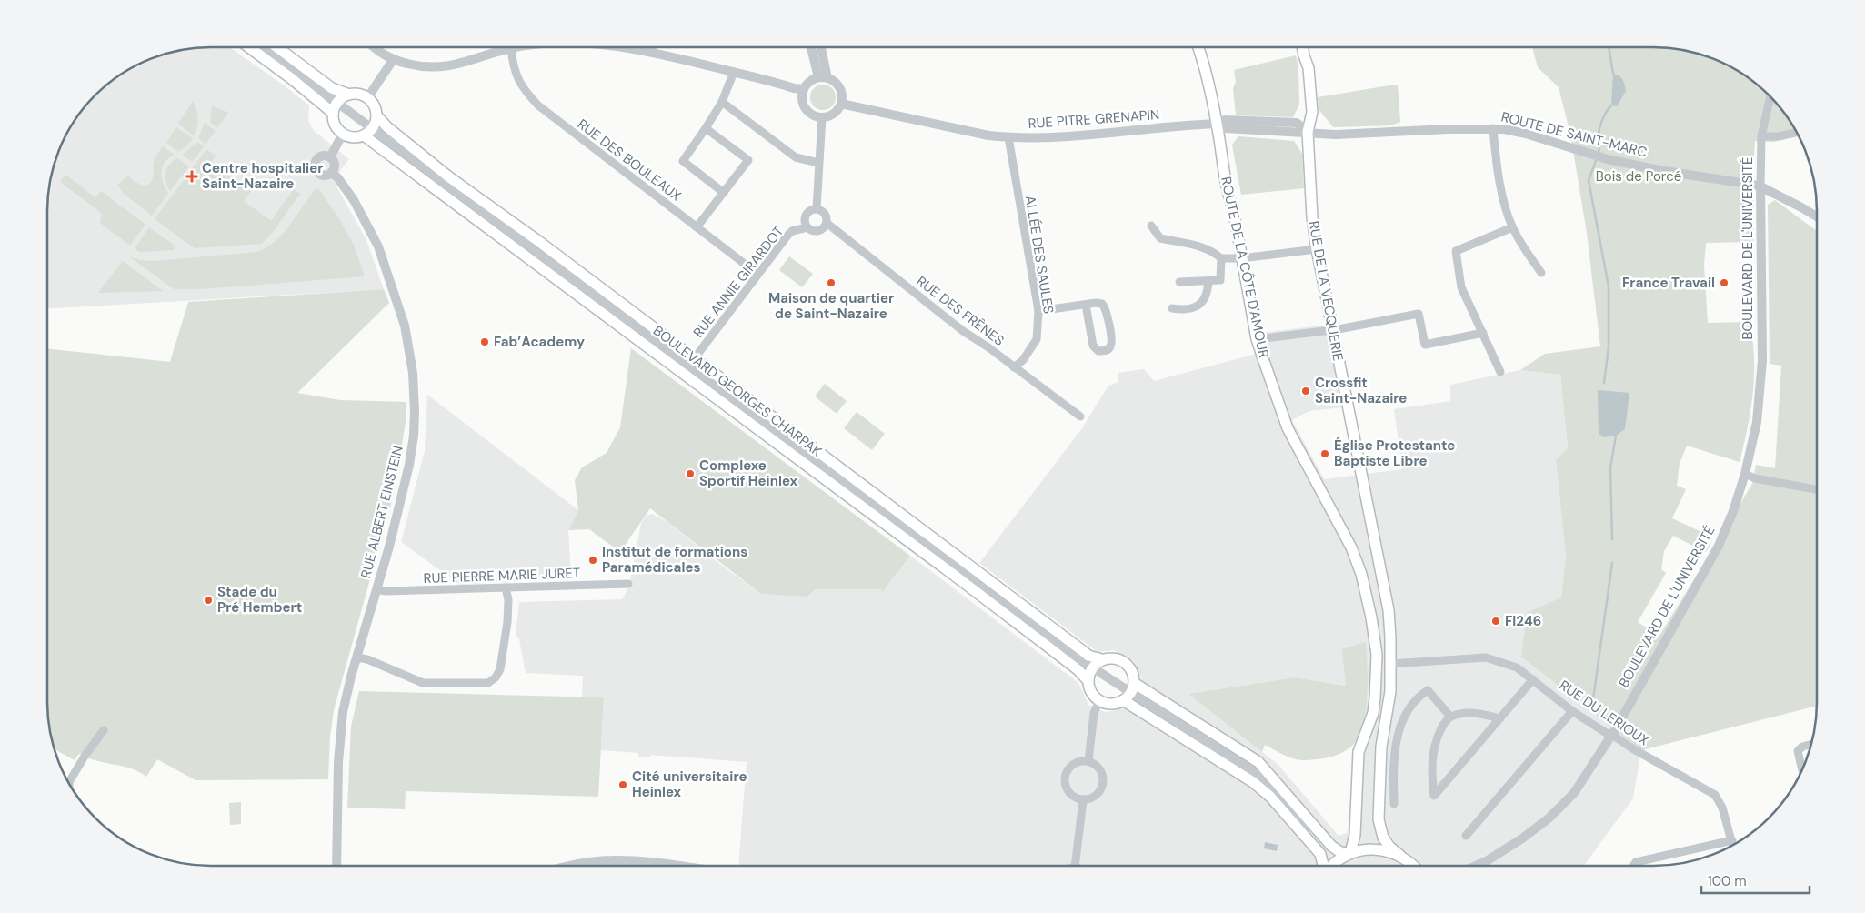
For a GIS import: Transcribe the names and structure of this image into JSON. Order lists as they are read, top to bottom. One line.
{"streets":{"main road":["ROUTE DE LA CÔTE D'AMOUR","RUE DE LA VECQUERIE","BOULEVARD GEORGES CHARPAK"],"street":["RUE PITRE GRENAPIN","ROUTE DE SAINT-MARC","RUE DES BOULEAUX","BOULEVARD DE L'UNIVERSITÉ","ALLÉE DES SAULES","RUE ANNIE GIRARDOT","RUE DES FRÊNES","RUE ALBERT EINSTEIN","RUE PIERRE MARIE JURET","RUE DU LERIOUX"]},"crossings":[["RUE PITRE GRENAPIN","ROUTE DE SAINT-MARC"],["RUE PITRE GRENAPIN","ALLÉE DES SAULES"],["RUE PITRE GRENAPIN","ROUTE DE LA CÔTE D'AMOUR"],["RUE PITRE GRENAPIN","RUE DE LA VECQUERIE"],["ROUTE DE SAINT-MARC","BOULEVARD DE L'UNIVERSITÉ"],["ROUTE DE SAINT-MARC","RUE DE LA VECQUERIE"],["RUE DES BOULEAUX","RUE ANNIE GIRARDOT"],["BOULEVARD DE L'UNIVERSITÉ","RUE DU LERIOUX"],["ALLÉE DES SAULES","RUE DES FRÊNES"],["RUE ANNIE GIRARDOT","RUE DES FRÊNES"],["RUE ANNIE GIRARDOT","BOULEVARD GEORGES CHARPAK"],["RUE DE LA VECQUERIE","RUE DU LERIOUX"],["RUE ALBERT EINSTEIN","RUE PIERRE MARIE JURET"]],"parks":["Bois de Porcé"],"places":{"health":["Centre hospitalier Saint-Nazaire"],"other":["Maison de quartier de Saint-Nazaire","France Travail","Fab’Academy","Crossfit Saint-Nazaire","Église Protestante Baptiste Libre","Complexe Sportif Heinlex","Institut de formations Paramédicales","Stade du Pré Hembert","Fl246","Cité universitaire Heinlex"]},"scale_bar":"100 m"}
